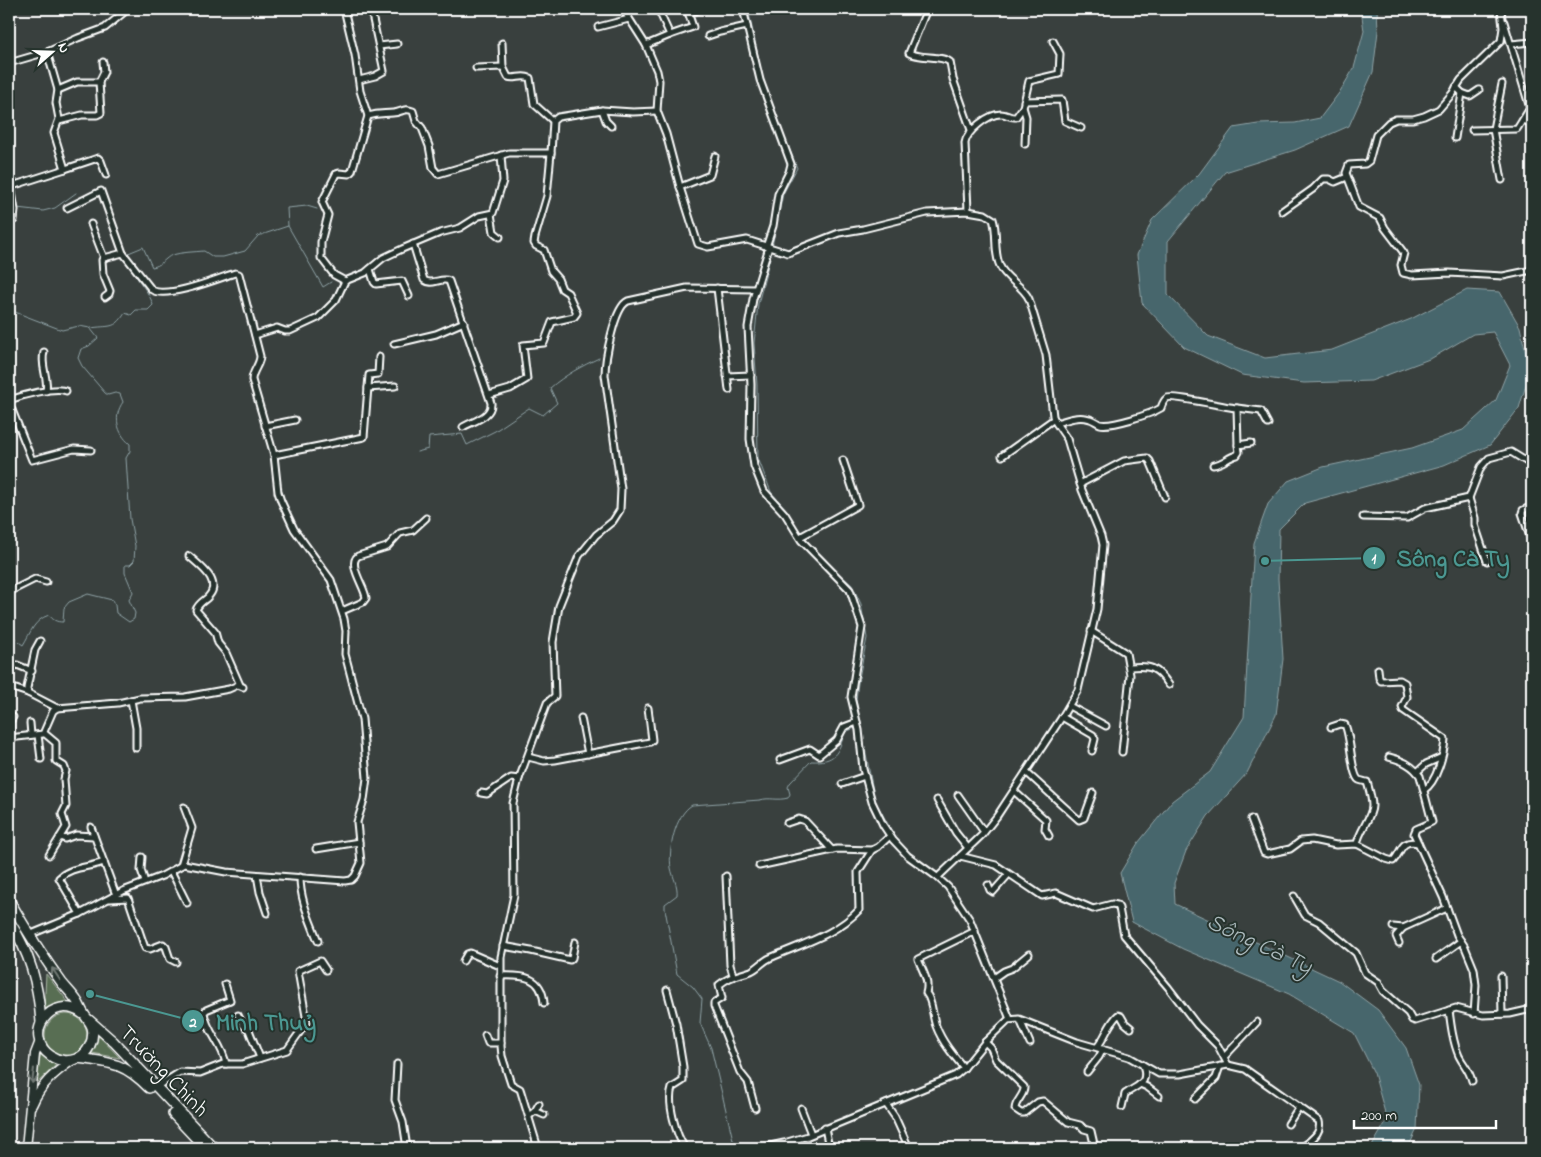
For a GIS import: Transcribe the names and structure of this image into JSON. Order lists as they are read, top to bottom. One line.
{"streets":{"highway":["Trường Chinh"]},"water":["Sông Cà Ty"],"places":["Sông Cà Ty","Minh Thuỷ"],"scale_bar":"200 m","north":"right"}
